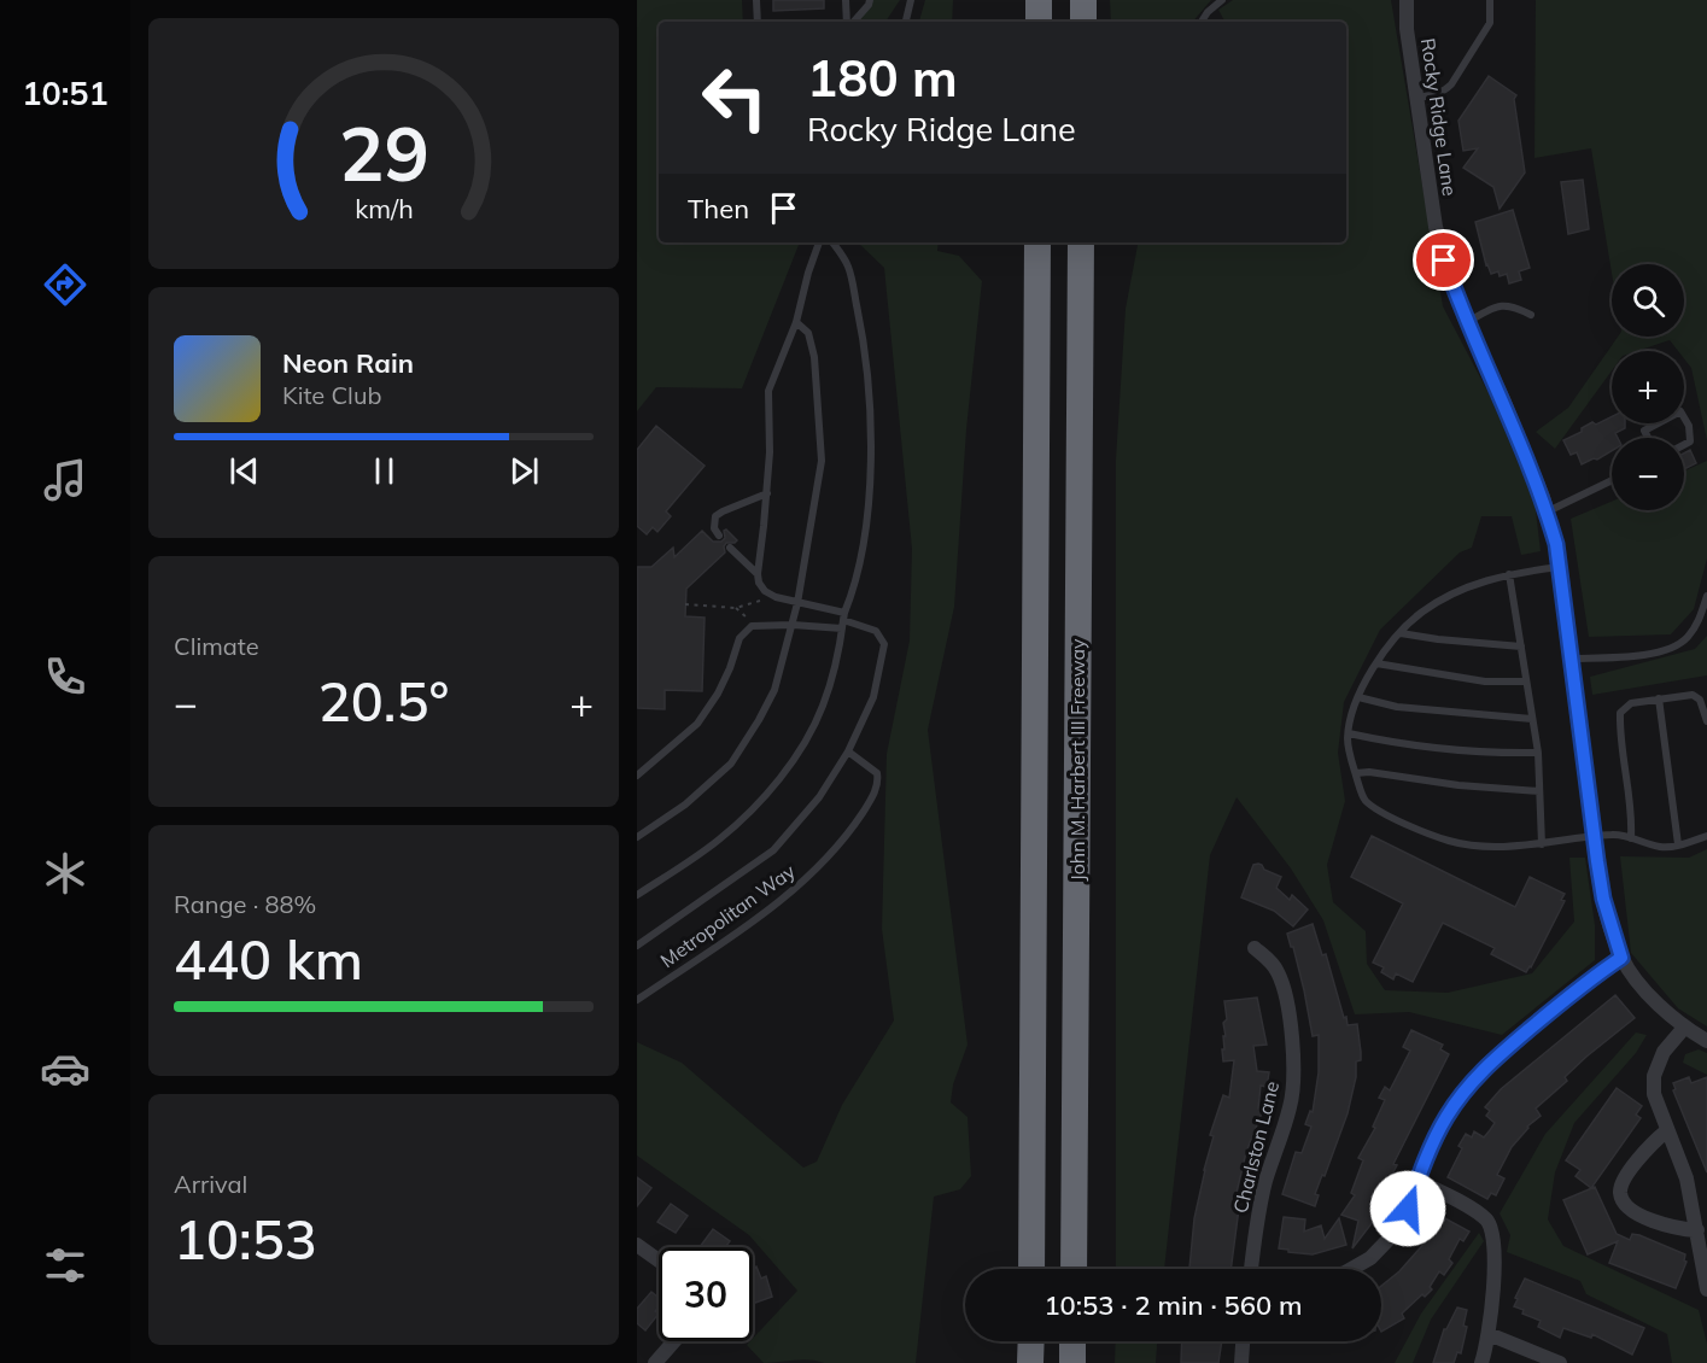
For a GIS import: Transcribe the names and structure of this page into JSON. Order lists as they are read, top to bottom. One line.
{"streets":{"highway":["John M. Harbert III Freeway"],"street":["Rocky Ridge Lane","Charlston Lane"],"lane":["Metropolitan Way"]},"page":{"tabs":"10:51","turn":["180 m","Rocky Ridge Lane"],"then":"Then","map_buttons":["+","−"],"song":["Neon Rain","Kite Club"],"tile":["Climate",["Range · 88%","440 km"],["Arrival","10:53"]],"heat":["−","20.5°","+"],"limit":"30","trip":"10:53 · 2 min · 560 m","gauge":["29","km/h"]}}
